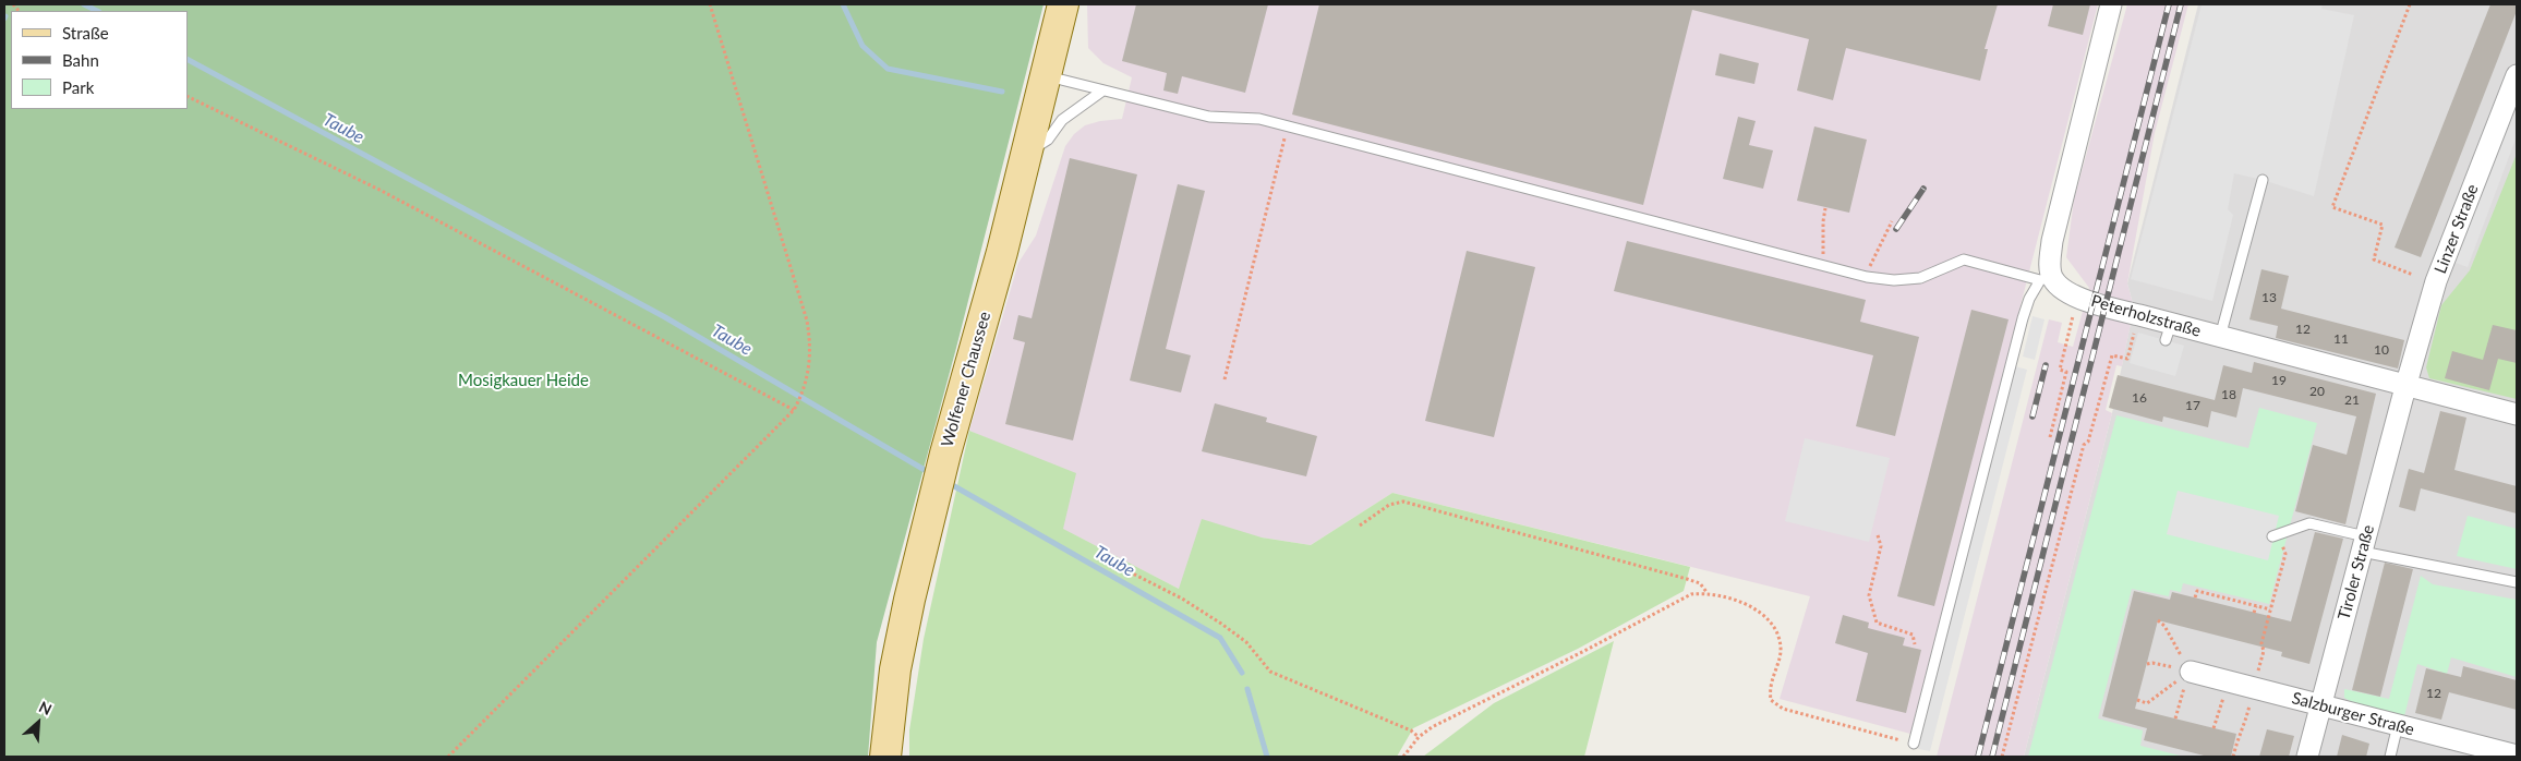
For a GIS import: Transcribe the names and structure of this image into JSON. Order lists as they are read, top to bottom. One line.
{"streets":{"main road":["Wolfener Chaussee"],"street":["Linzer Straße","Peterholzstraße","Tiroler Straße","Salzburger Straße"]},"crossings":[["Linzer Straße","Peterholzstraße"],["Linzer Straße","Tiroler Straße"],["Peterholzstraße","Tiroler Straße"],["Tiroler Straße","Salzburger Straße"]],"water":["Taube"],"parks":["Mosigkauer Heide"],"house_numbers":["13","12","11","10","19","20","18","16","21","17","12"],"legend":["Straße","Bahn","Park"],"north":"top right"}
